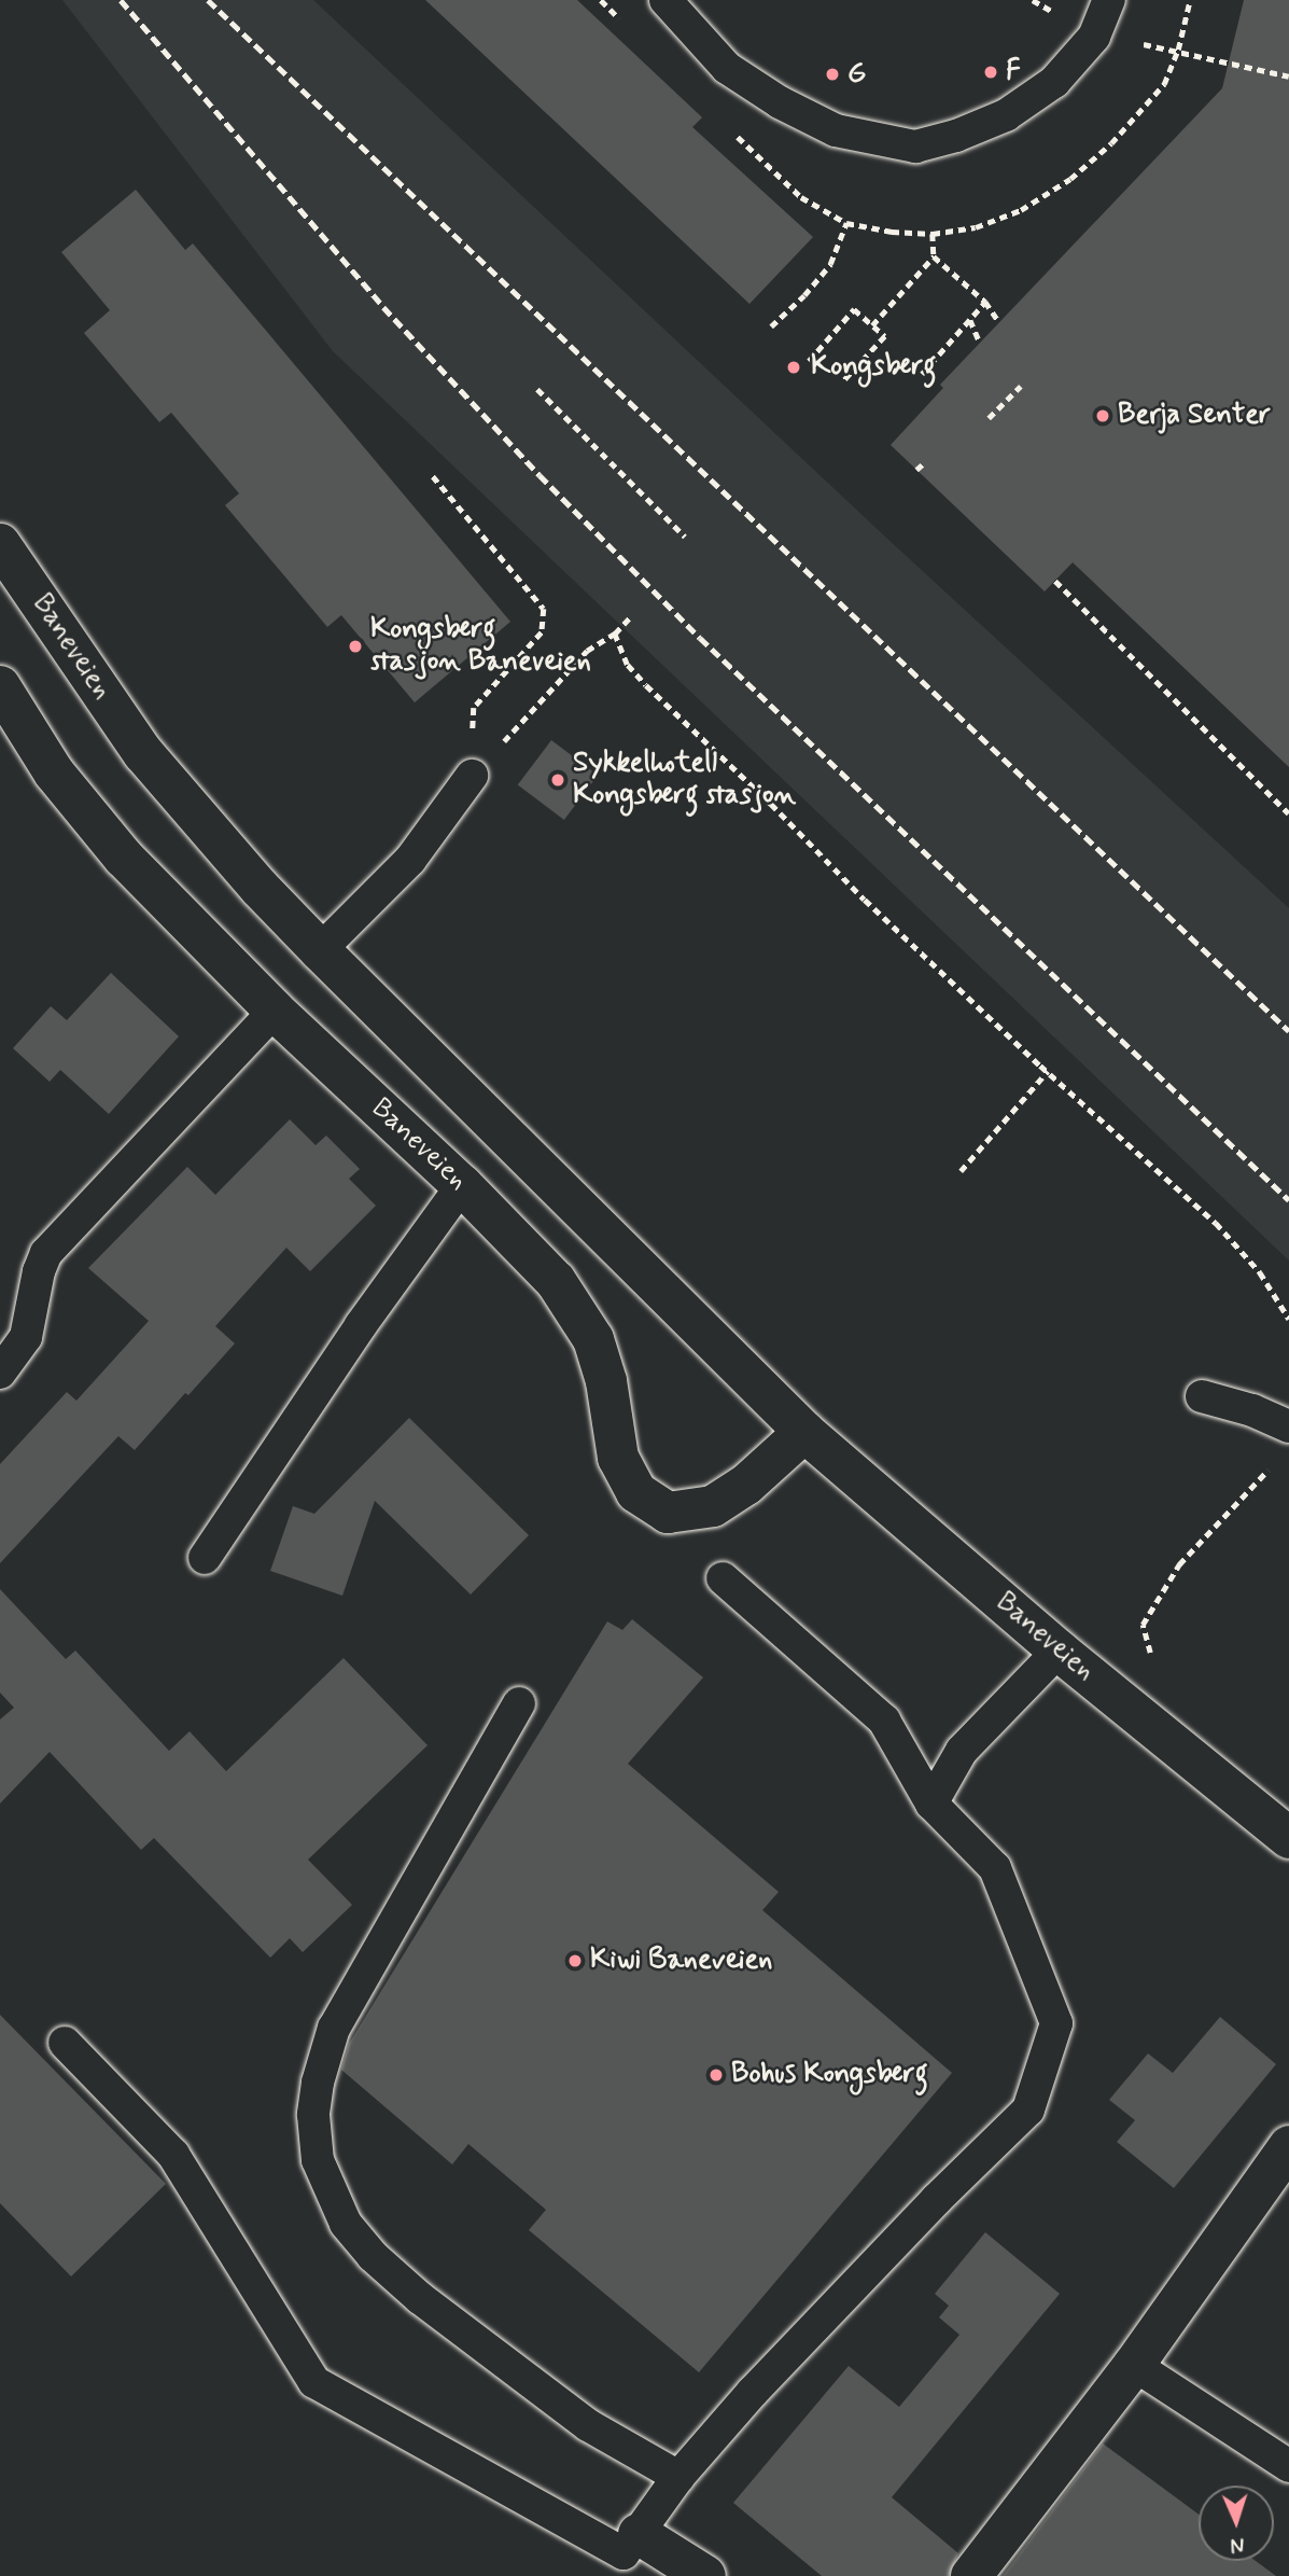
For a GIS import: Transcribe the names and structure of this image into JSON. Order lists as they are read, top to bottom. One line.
{"streets":{"street":["Baneveien"]},"places":["F","G","Kongsberg","Berja Senter","Kongsberg stasjon Baneveien","Sykkelhotell Kongsberg stasjon","Kiwi Baneveien","Bohus Kongsberg"],"north":"bottom"}
